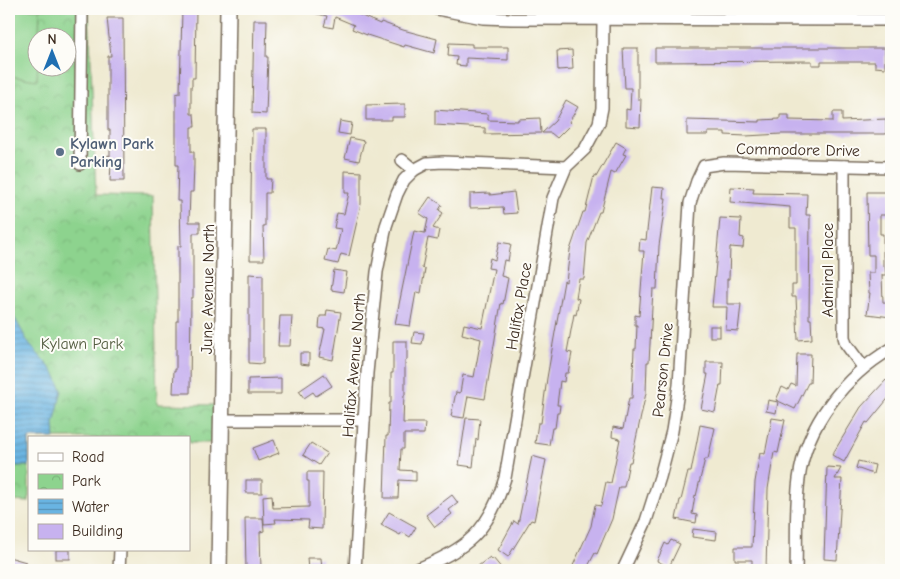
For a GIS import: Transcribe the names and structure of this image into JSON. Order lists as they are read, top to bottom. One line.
{"streets":{"street":["Commodore Drive","Admiral Place","June Avenue North","Halifax Place","Halifax Avenue North","Pearson Drive"]},"crossings":[["Commodore Drive","Admiral Place"],["Commodore Drive","Pearson Drive"]],"parks":["Kylawn Park"],"places":["Kylawn Park Parking"],"legend":["Road","Park","Water","Building"],"north":"top"}
